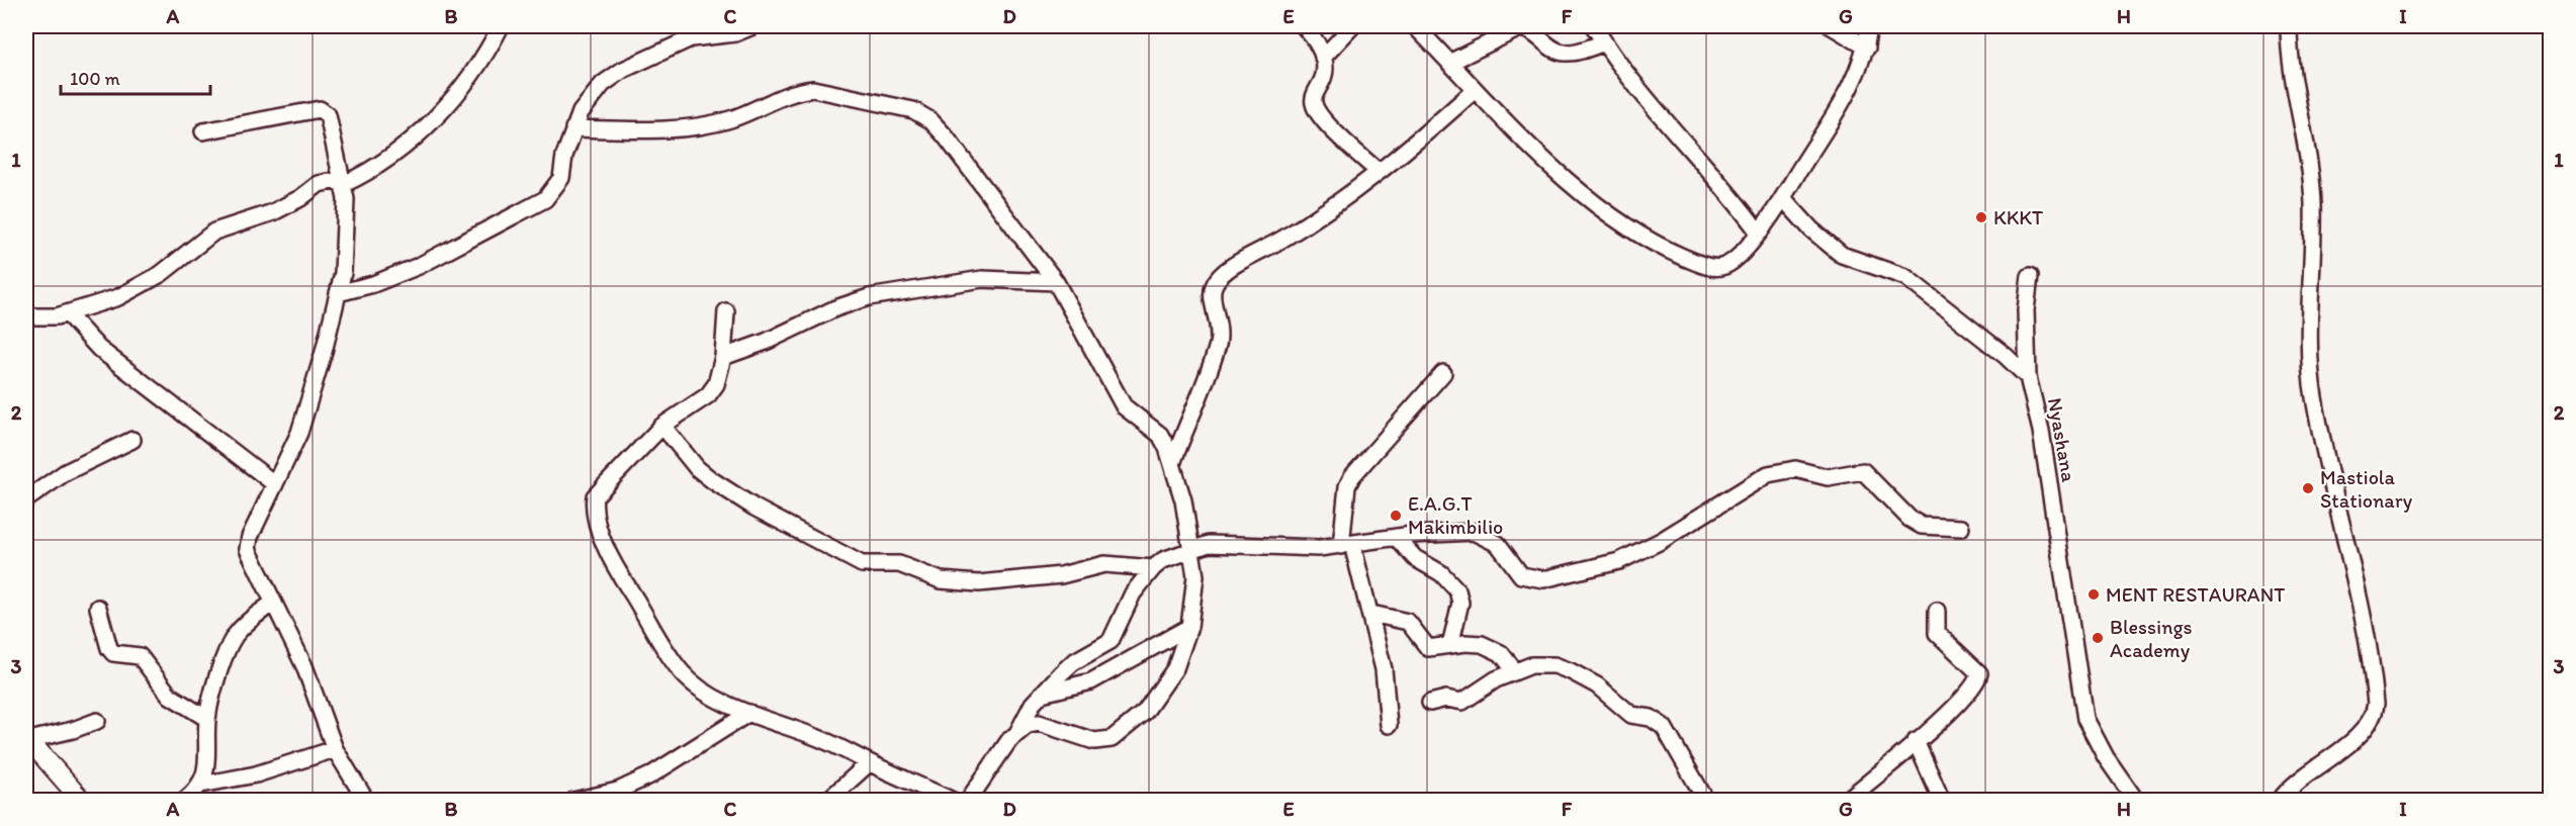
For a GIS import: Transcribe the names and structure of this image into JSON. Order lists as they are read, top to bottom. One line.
{"streets":{"street":["Nyashana"]},"places":["KKKT","Mastiola Stationary","E.A.G.T Makimbilio","MENT RESTAURANT","Blessings Academy"],"scale_bar":"100 m","grid":{"columns":["A","B","C","D","E","F","G","H","I"],"rows":["1","2","3"]}}
